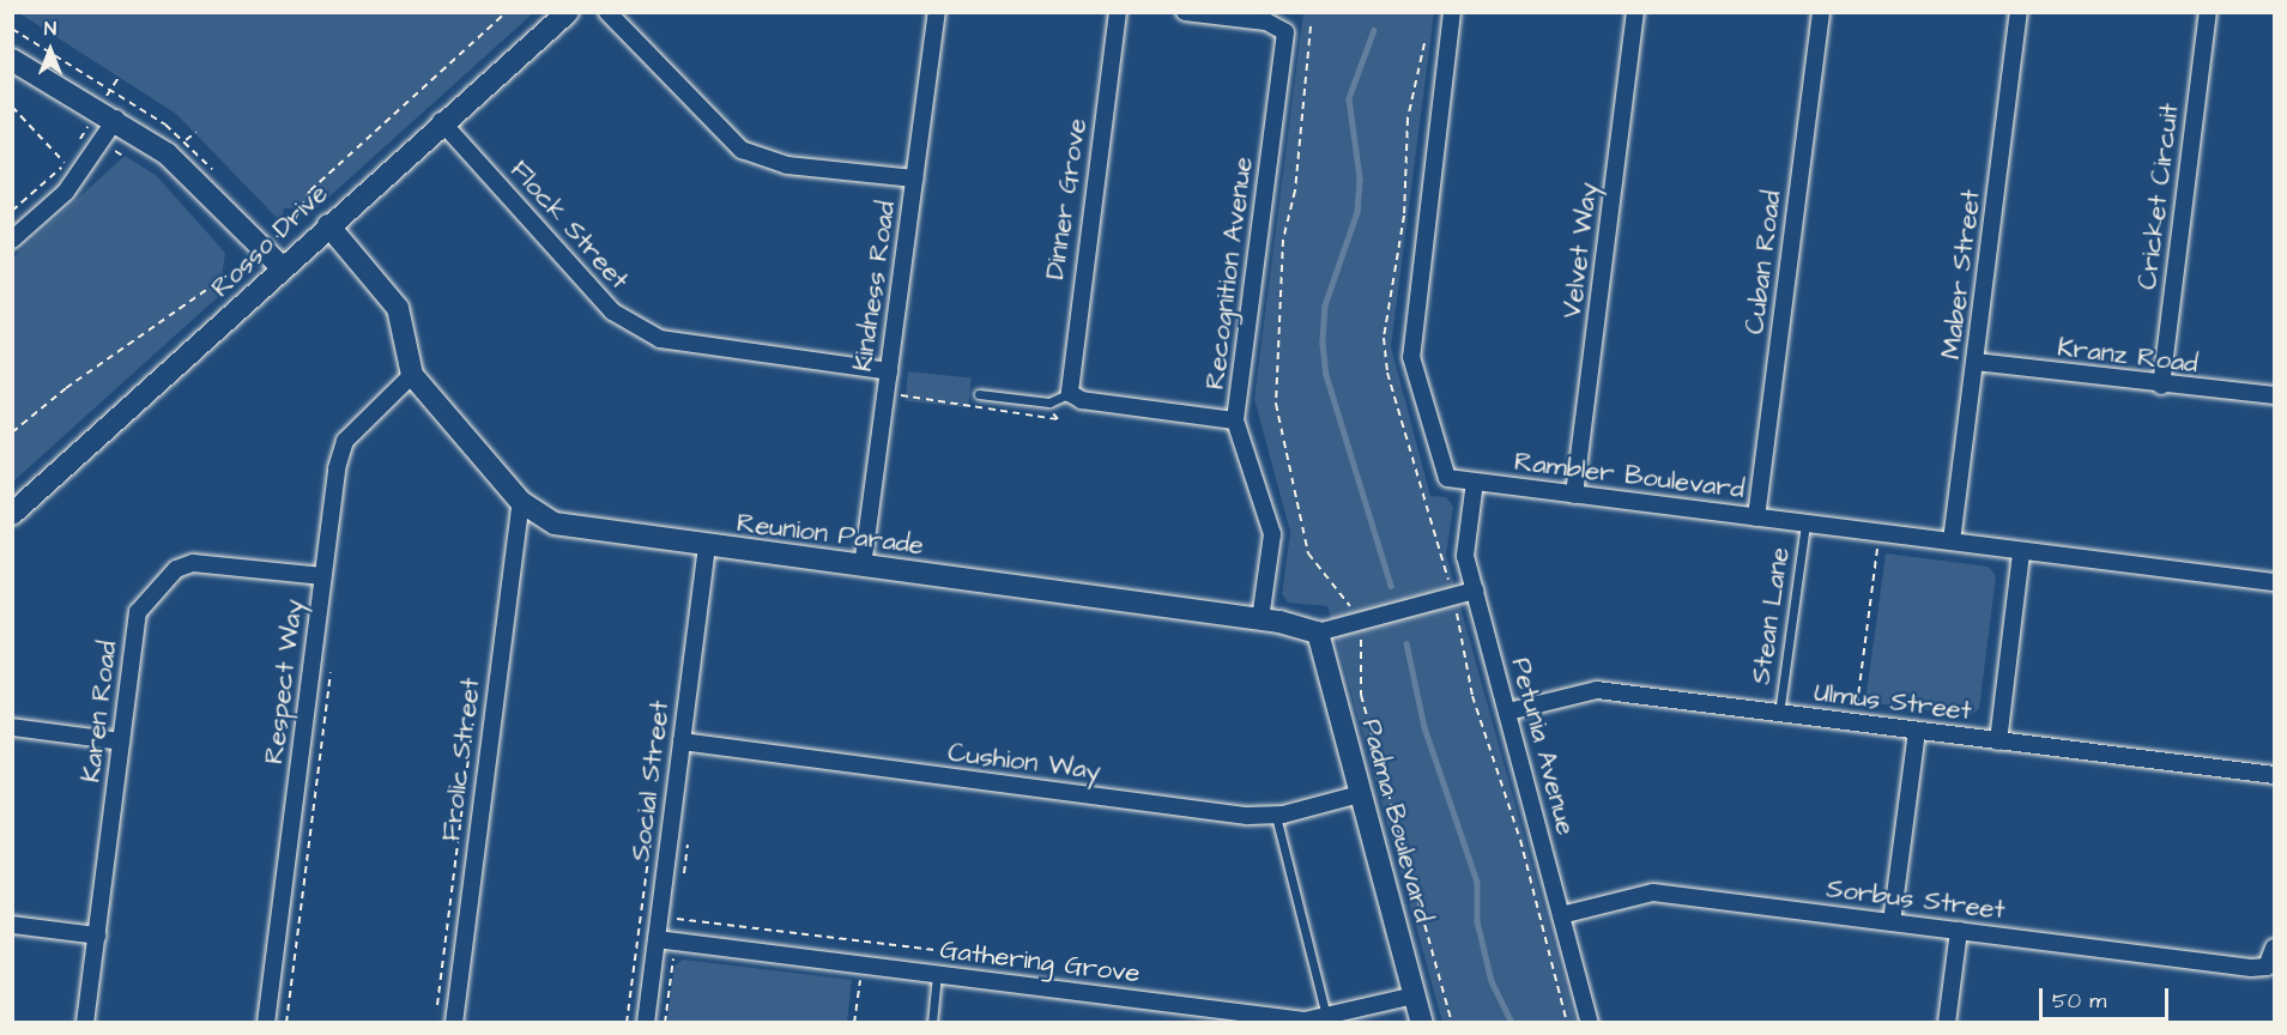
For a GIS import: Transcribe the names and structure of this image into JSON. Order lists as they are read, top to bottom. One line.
{"streets":{"street":["Cricket Circuit","Dinner Grove","Flock Street","Rosso Drive","Velvet Way","Cuban Road","Recognition Avenue","Maber Street","Kindness Road","Kranz Road","Rambler Boulevard","Reunion Parade","Respect Way","Ulmus Street","Karen Road","Petunia Avenue","Frolic Street","Cushion Way","Social Street","Padma Boulevard","Sorbus Street","Gathering Grove"],"lane":["Stean Lane"]},"crossings":[["Cricket Circuit","Kranz Road"],["Flock Street","Rosso Drive"],["Flock Street","Kindness Road"],["Rosso Drive","Reunion Parade"],["Velvet Way","Rambler Boulevard"],["Cuban Road","Rambler Boulevard"],["Recognition Avenue","Reunion Parade"],["Maber Street","Kranz Road"],["Maber Street","Rambler Boulevard"],["Kindness Road","Reunion Parade"],["Rambler Boulevard","Stean Lane"],["Rambler Boulevard","Petunia Avenue"],["Reunion Parade","Respect Way"],["Reunion Parade","Petunia Avenue"],["Reunion Parade","Frolic Street"],["Reunion Parade","Social Street"],["Reunion Parade","Padma Boulevard"],["Stean Lane","Ulmus Street"],["Respect Way","Karen Road"],["Ulmus Street","Petunia Avenue"],["Petunia Avenue","Sorbus Street"],["Cushion Way","Social Street"],["Cushion Way","Padma Boulevard"],["Social Street","Gathering Grove"],["Padma Boulevard","Gathering Grove"]],"scale_bar":"50 m","north":"top"}
